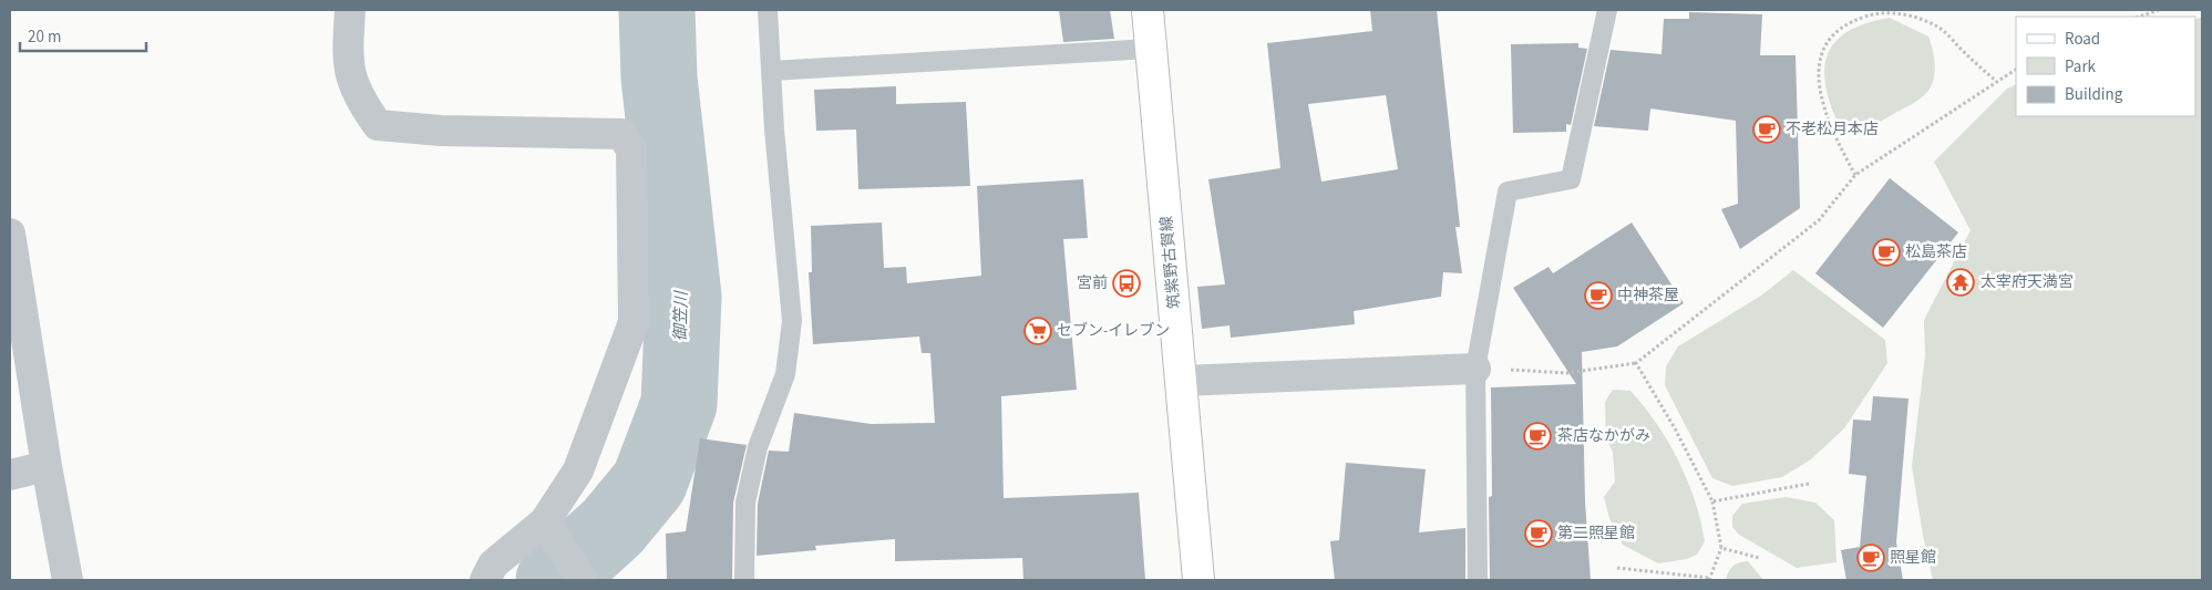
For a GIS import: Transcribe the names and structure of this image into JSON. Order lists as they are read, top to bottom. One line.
{"streets":{"main road":["筑紫野古賀線"]},"water":["御笠川"],"places":{"cafe":["不老松月本店","松島茶店","中神茶屋","茶店なかがみ","第二照星館","照星館"],"temple":["太宰府天満宮"],"bus stop":["宮前"],"supermarket":["セブン-イレブン"]},"legend":["Road","Park","Building"],"scale_bar":"20 m"}
